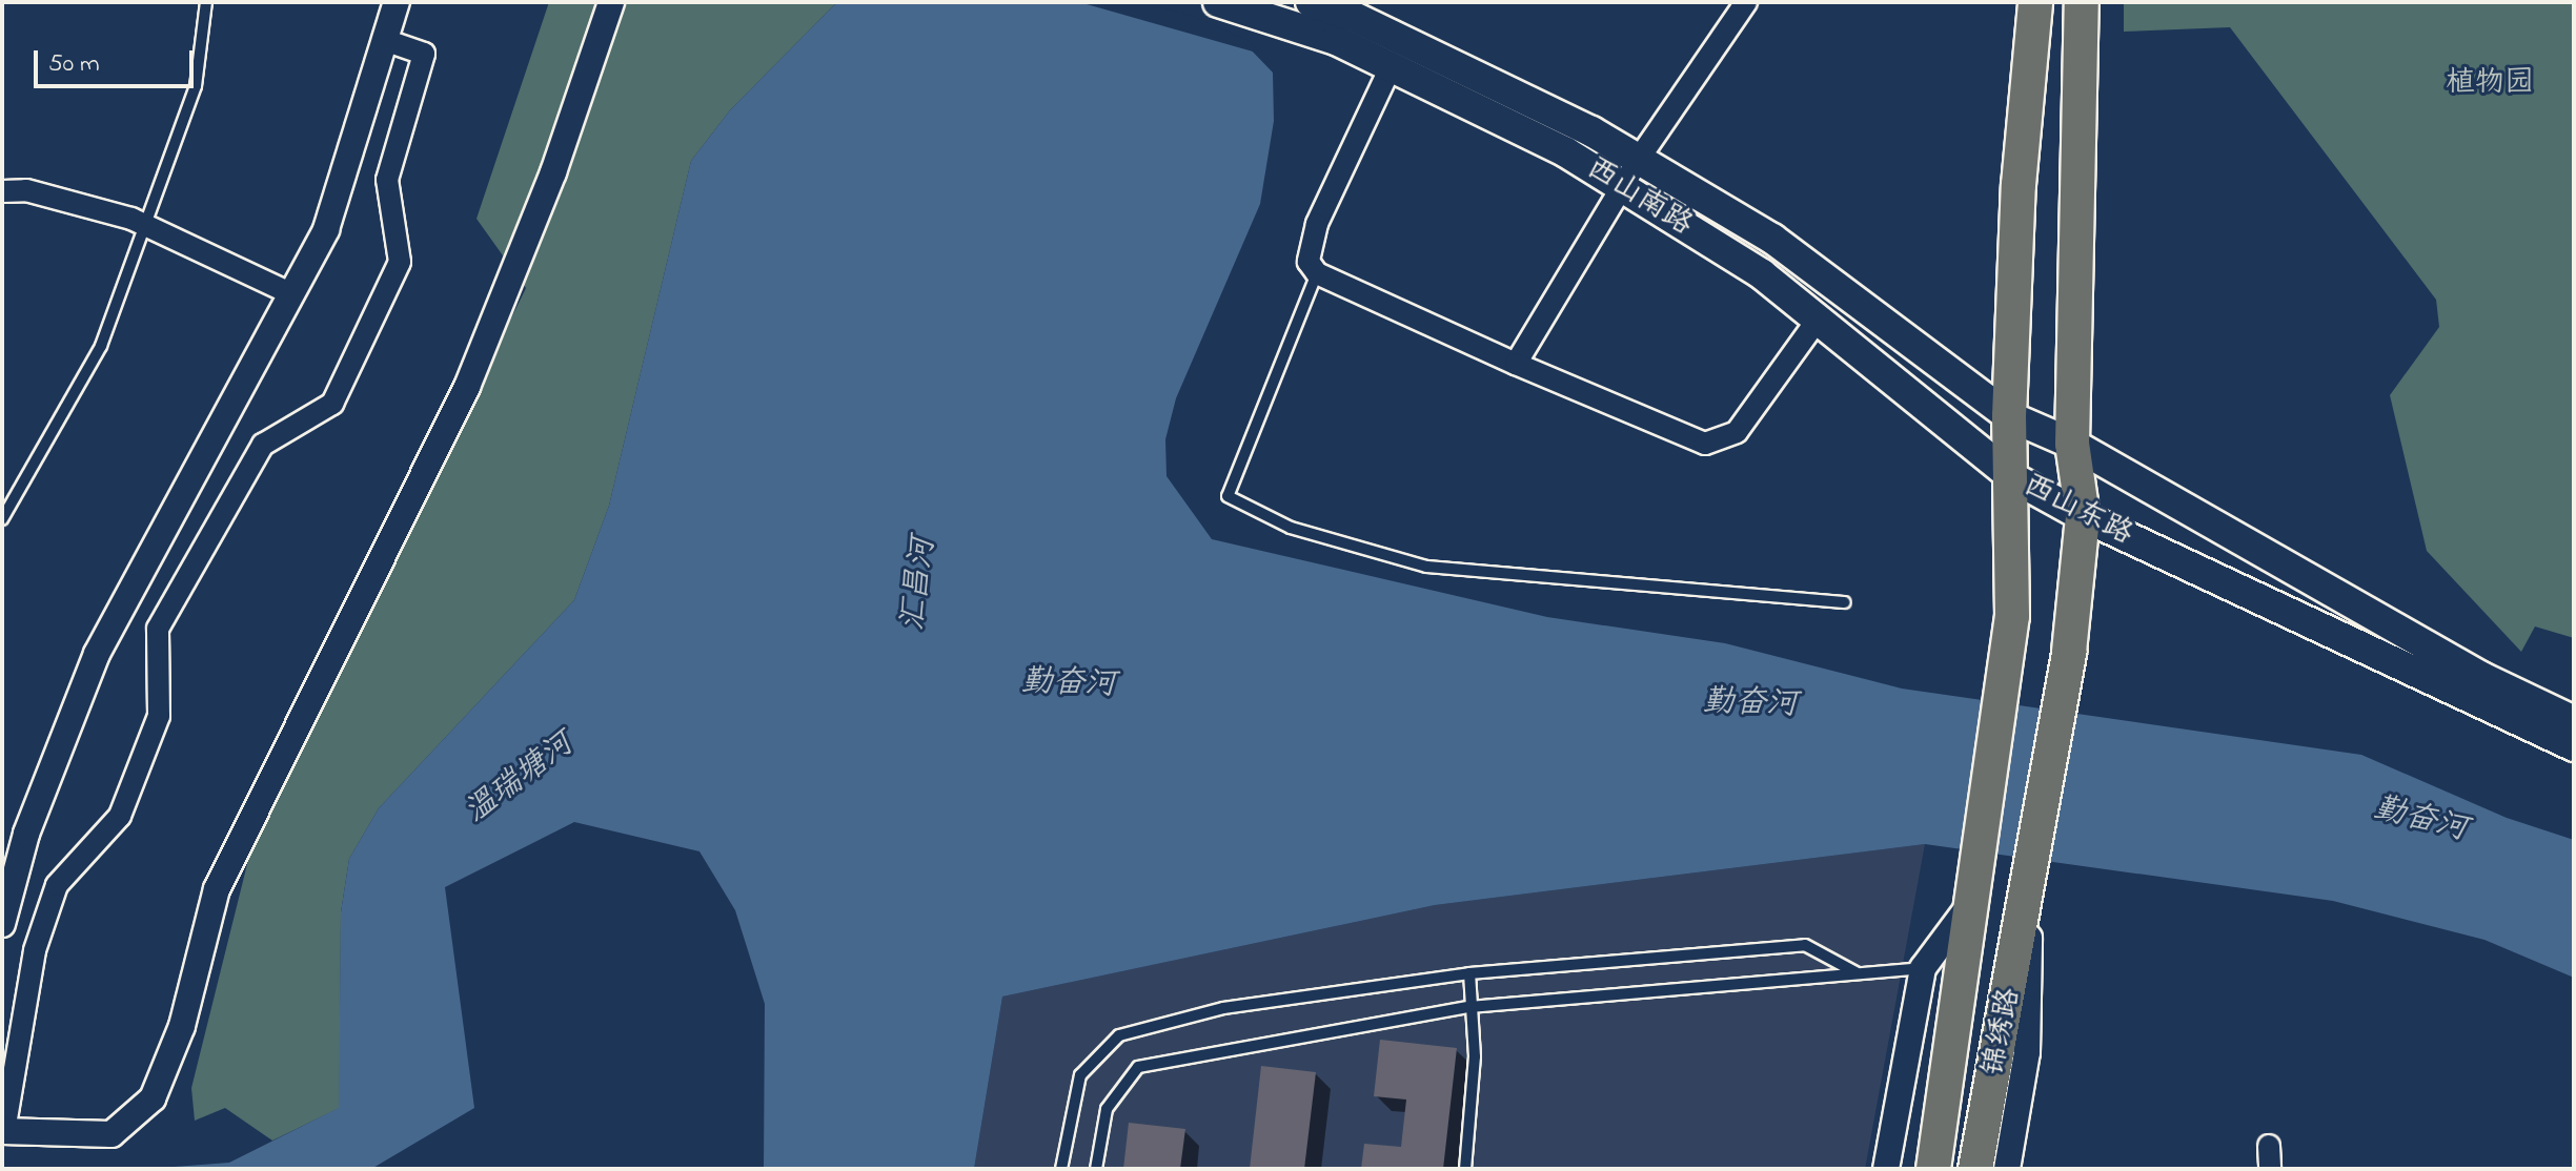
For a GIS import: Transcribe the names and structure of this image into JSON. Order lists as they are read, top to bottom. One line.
{"streets":{"main road":["西山南路","西山东路","锦绣路"]},"crossings":[["西山南路","西山东路"],["西山南路","锦绣路"],["西山东路","锦绣路"]],"water":["汇昌河","勤奋河","温瑞塘河"],"parks":["植物园"],"scale_bar":"50 m"}
